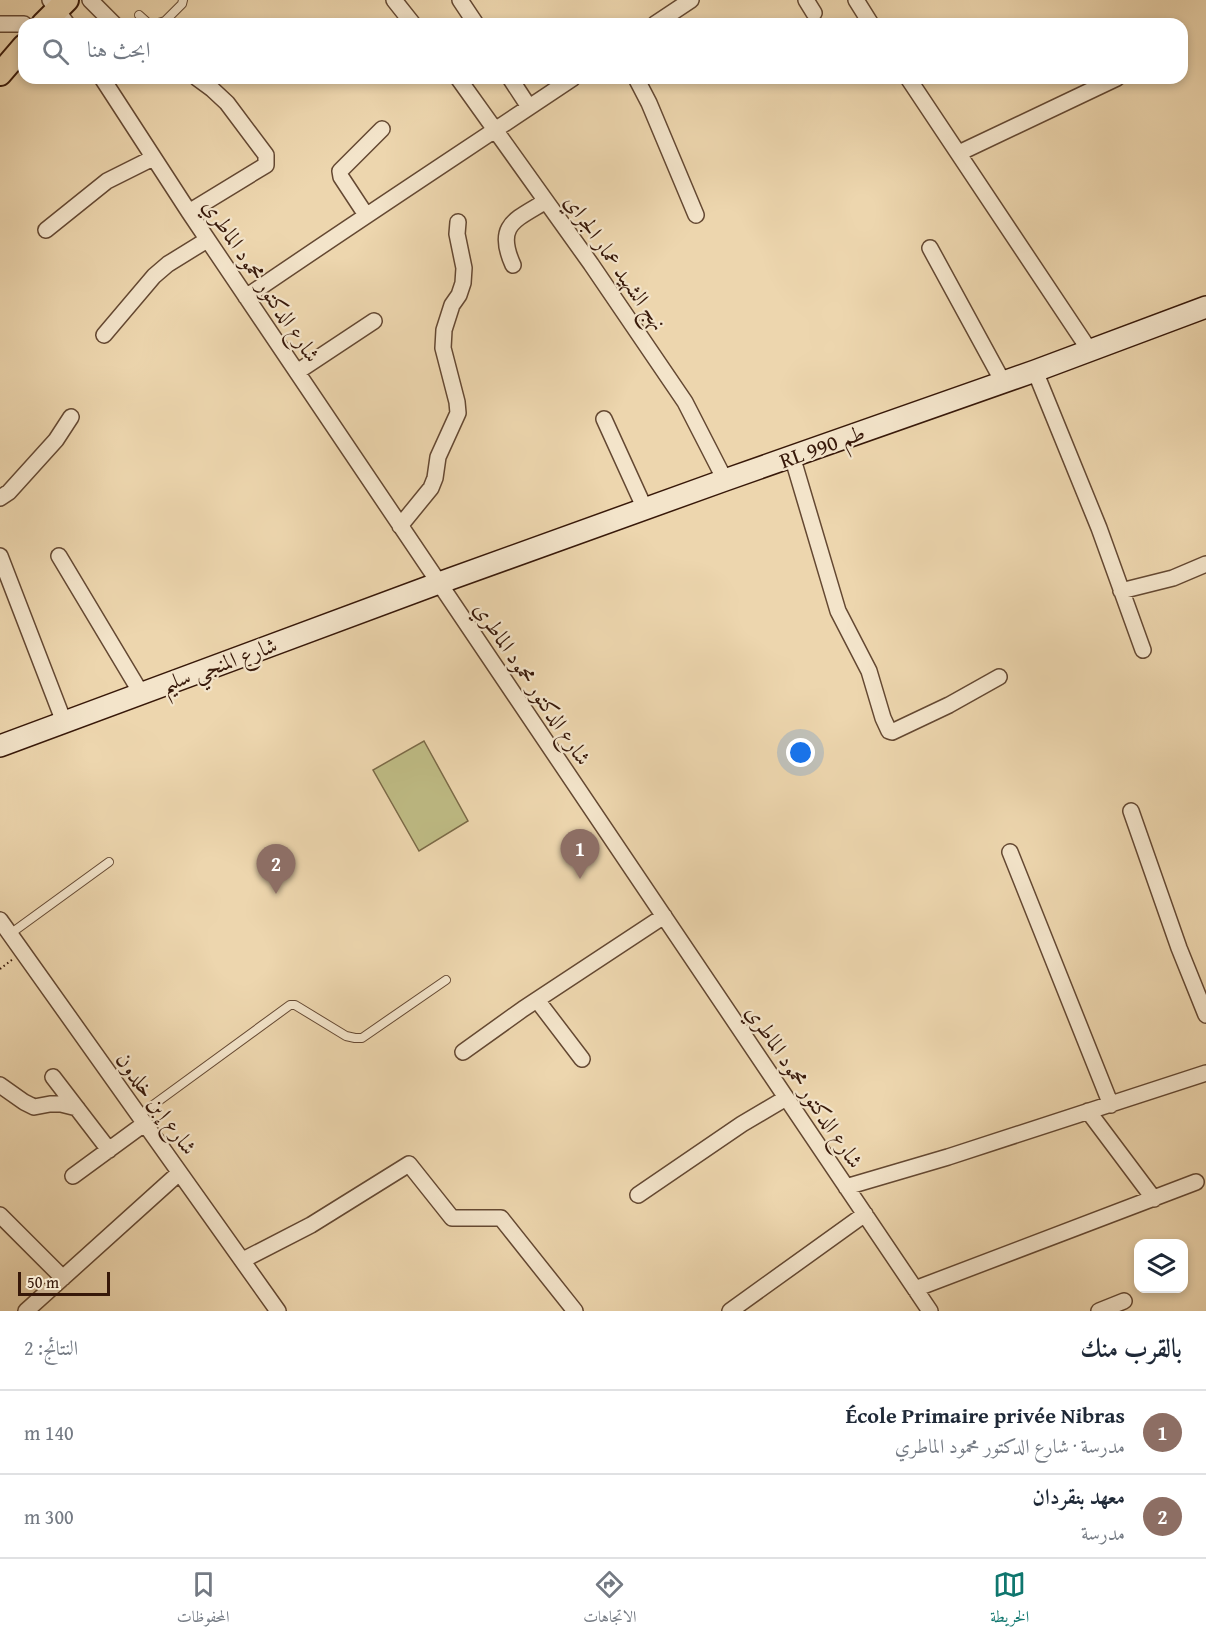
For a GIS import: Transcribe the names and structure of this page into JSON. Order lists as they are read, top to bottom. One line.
{"streets":{"street":["نهج الشهيد عمار الجراي","شارع الدكتور محمود الماطري","RL طم 990","شارع المنجي سليم","شارع إبن خلدون"]},"crossings":[["نهج الشهيد عمار الجراي","RL طم 990"],["شارع الدكتور محمود الماطري","RL طم 990"],["شارع الدكتور محمود الماطري","شارع المنجي سليم"],["RL طم 990","شارع المنجي سليم"]],"scale_bar":"50 m","page":{"search":"ابحث هنا","pins":["1","2"],"scale":"50 m","heading":["بالقرب منك","النتائج: 2"],"list":[{"mark":"1","name":"École Primaire privée Nibras","note":"مدرسة · شارع الدكتور محمود الماطري","value":"140 m"},{"mark":"2","name":"معهد بنقردان","note":"مدرسة","value":"300 m"}],"nav":["الخريطة","الاتجاهات","المحفوظات"]}}
